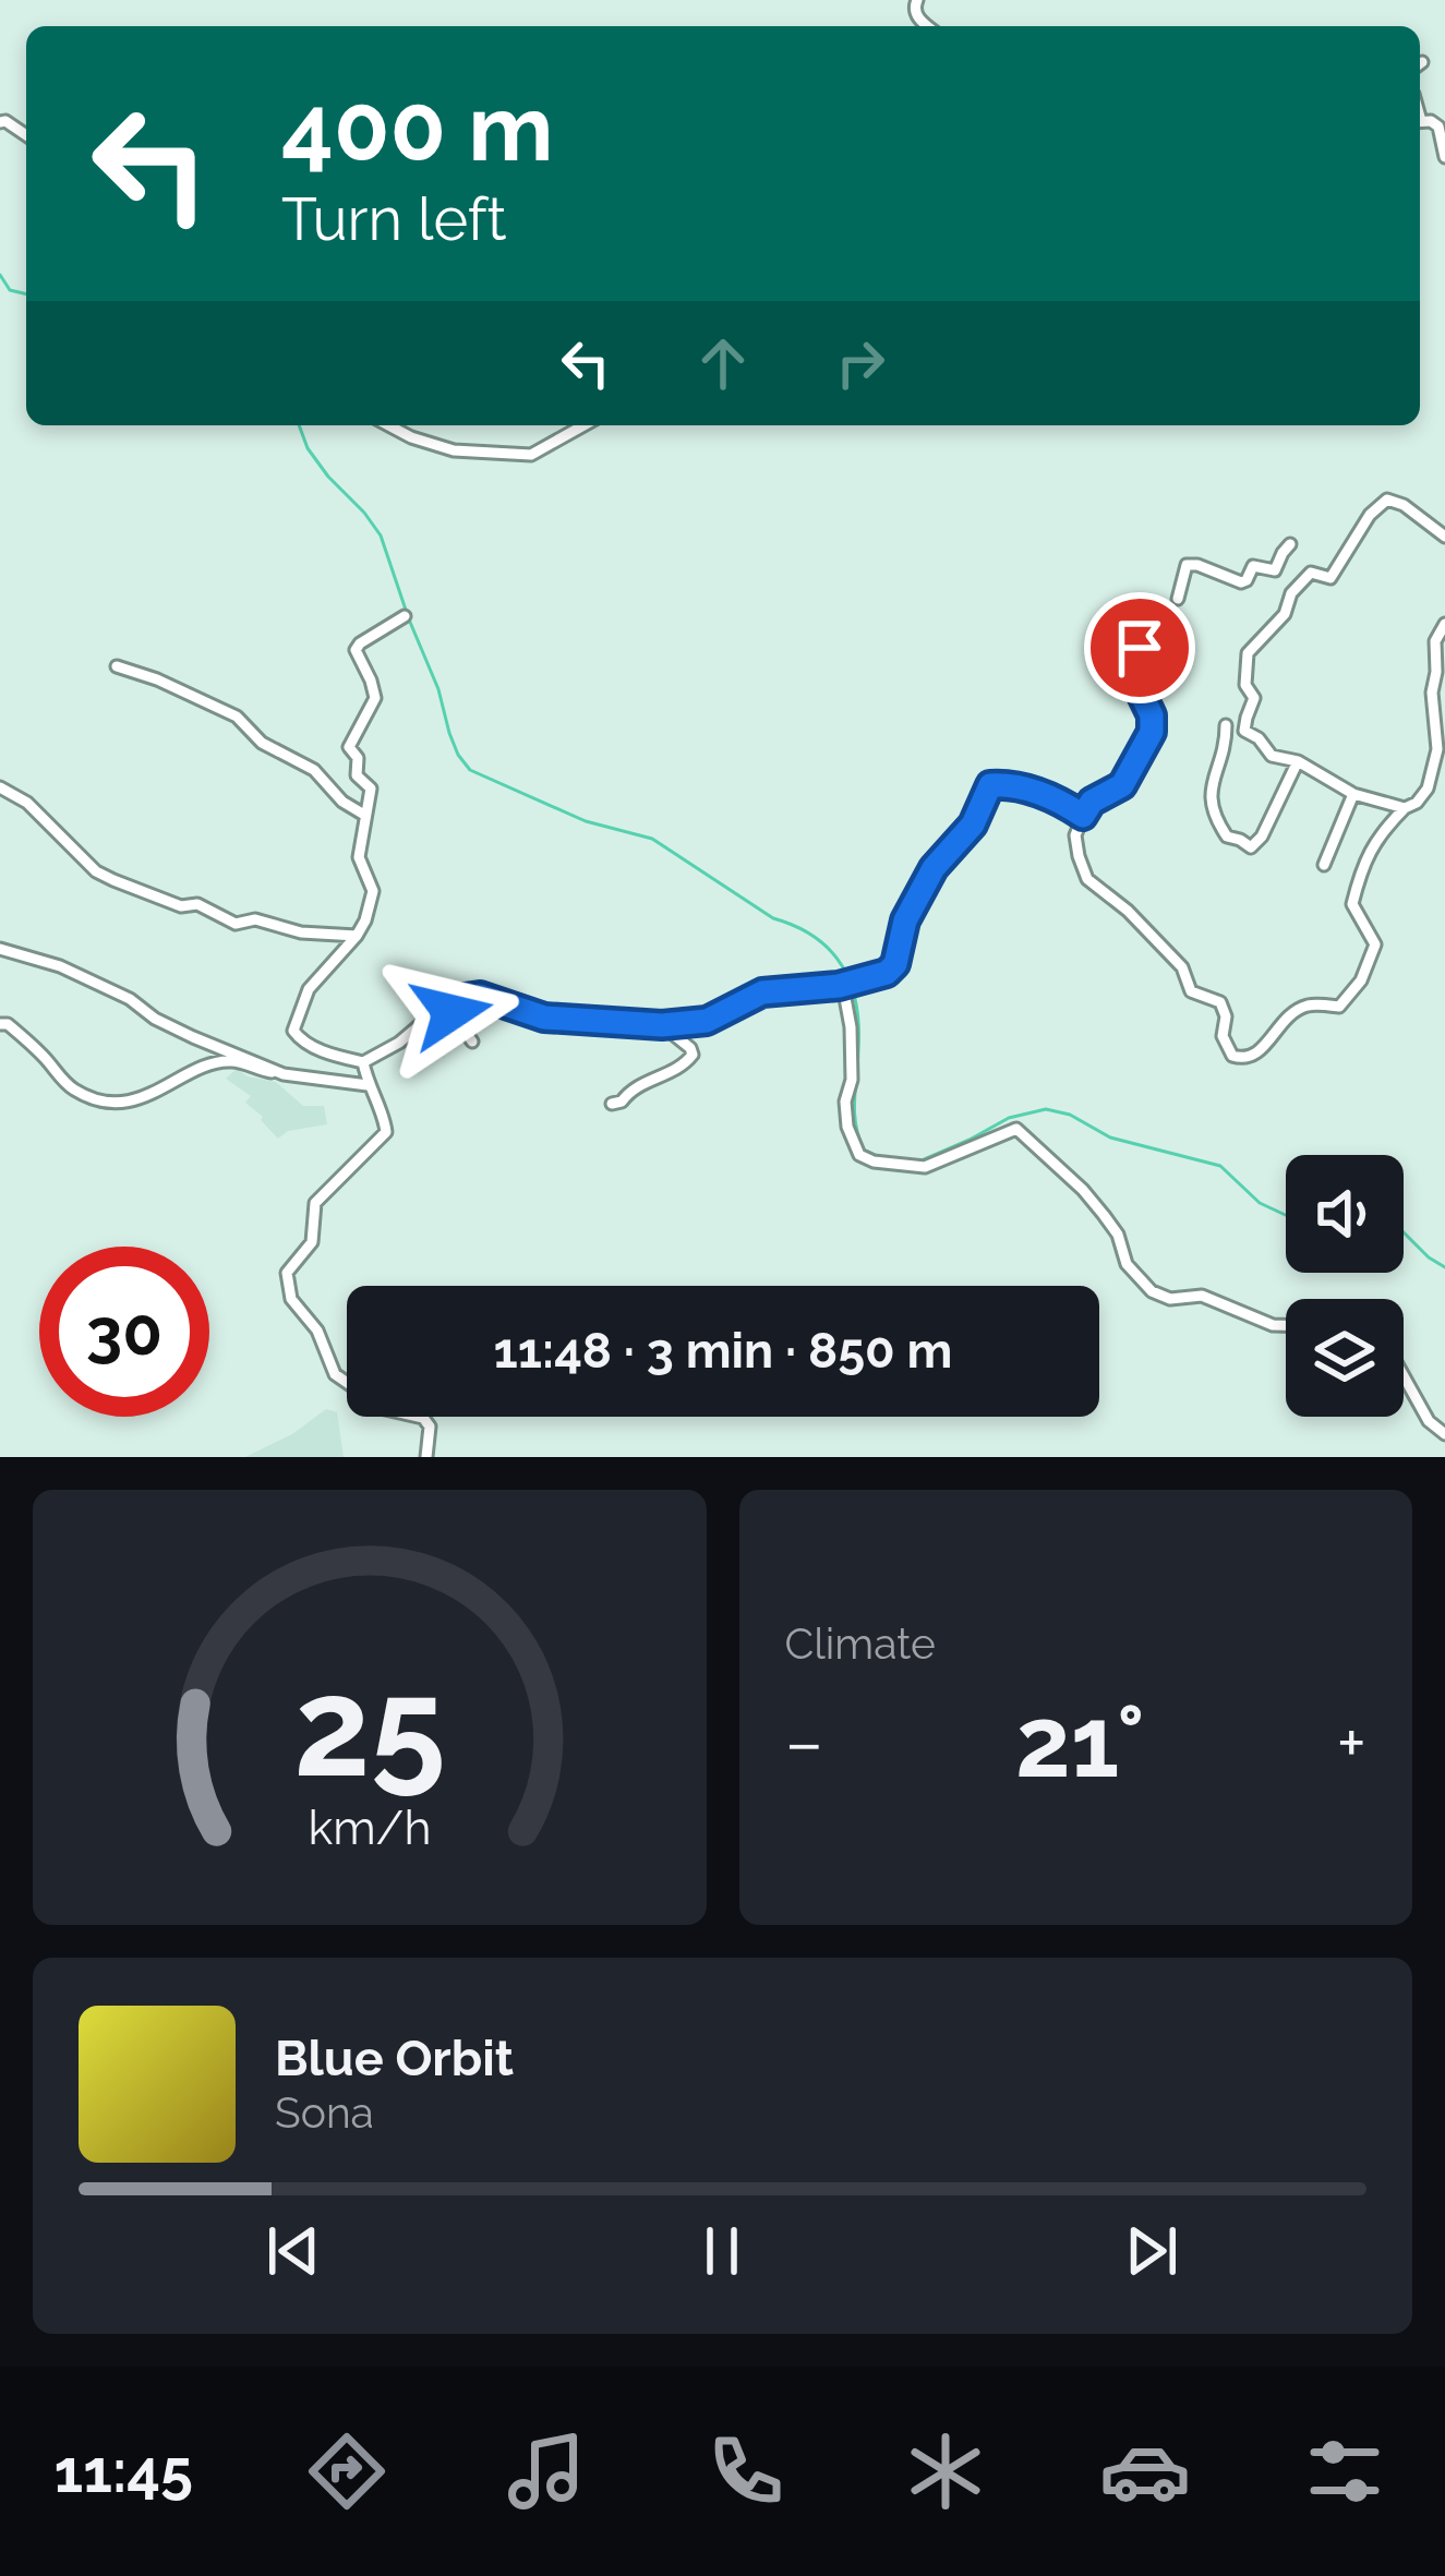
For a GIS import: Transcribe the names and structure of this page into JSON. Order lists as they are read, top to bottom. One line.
{"page":{"turn":["400 m","Turn left"],"limit":"30","trip":"11:48 · 3 min · 850 m","tile":"Climate","heat":["−","21°","+"],"song":["Blue Orbit","Sona"],"tabs":"11:45","gauge":["25","km/h"]}}
